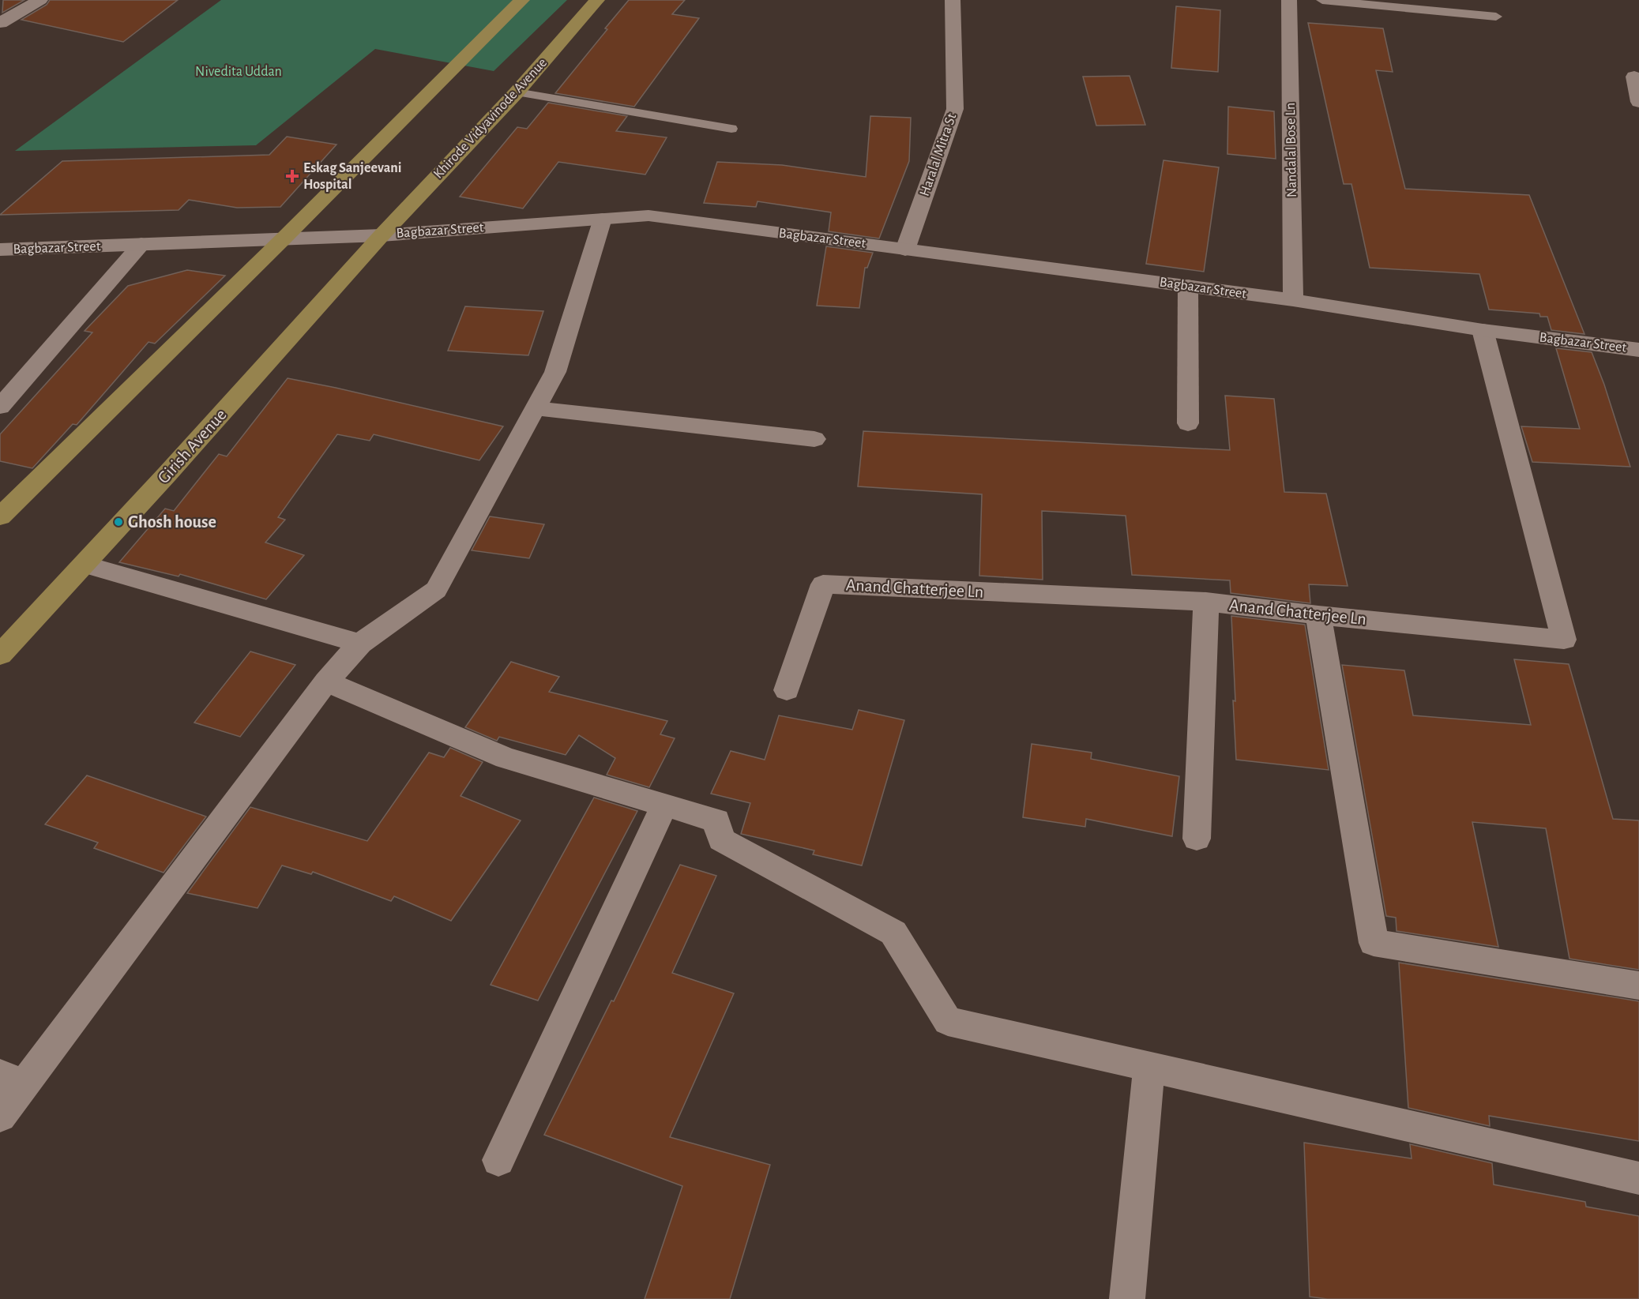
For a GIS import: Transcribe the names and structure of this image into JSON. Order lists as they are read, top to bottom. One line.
{"streets":{"main road":["Khirode Vidyavinode Avenue","Girish Avenue"],"street":["Nandalal Bose Ln","Haralal Mitra St","Bagbazar Street","Anand Chatterjee Ln"]},"crossings":[["Khirode Vidyavinode Avenue","Bagbazar Street"],["Khirode Vidyavinode Avenue","Girish Avenue"],["Nandalal Bose Ln","Bagbazar Street"],["Haralal Mitra St","Bagbazar Street"],["Bagbazar Street","Girish Avenue"],["Bagbazar Street","Anand Chatterjee Ln"]],"parks":["Nivedita Uddan"],"places":{"health":["Eskag Sanjeevani Hospital"],"other":["Ghosh house"]}}
